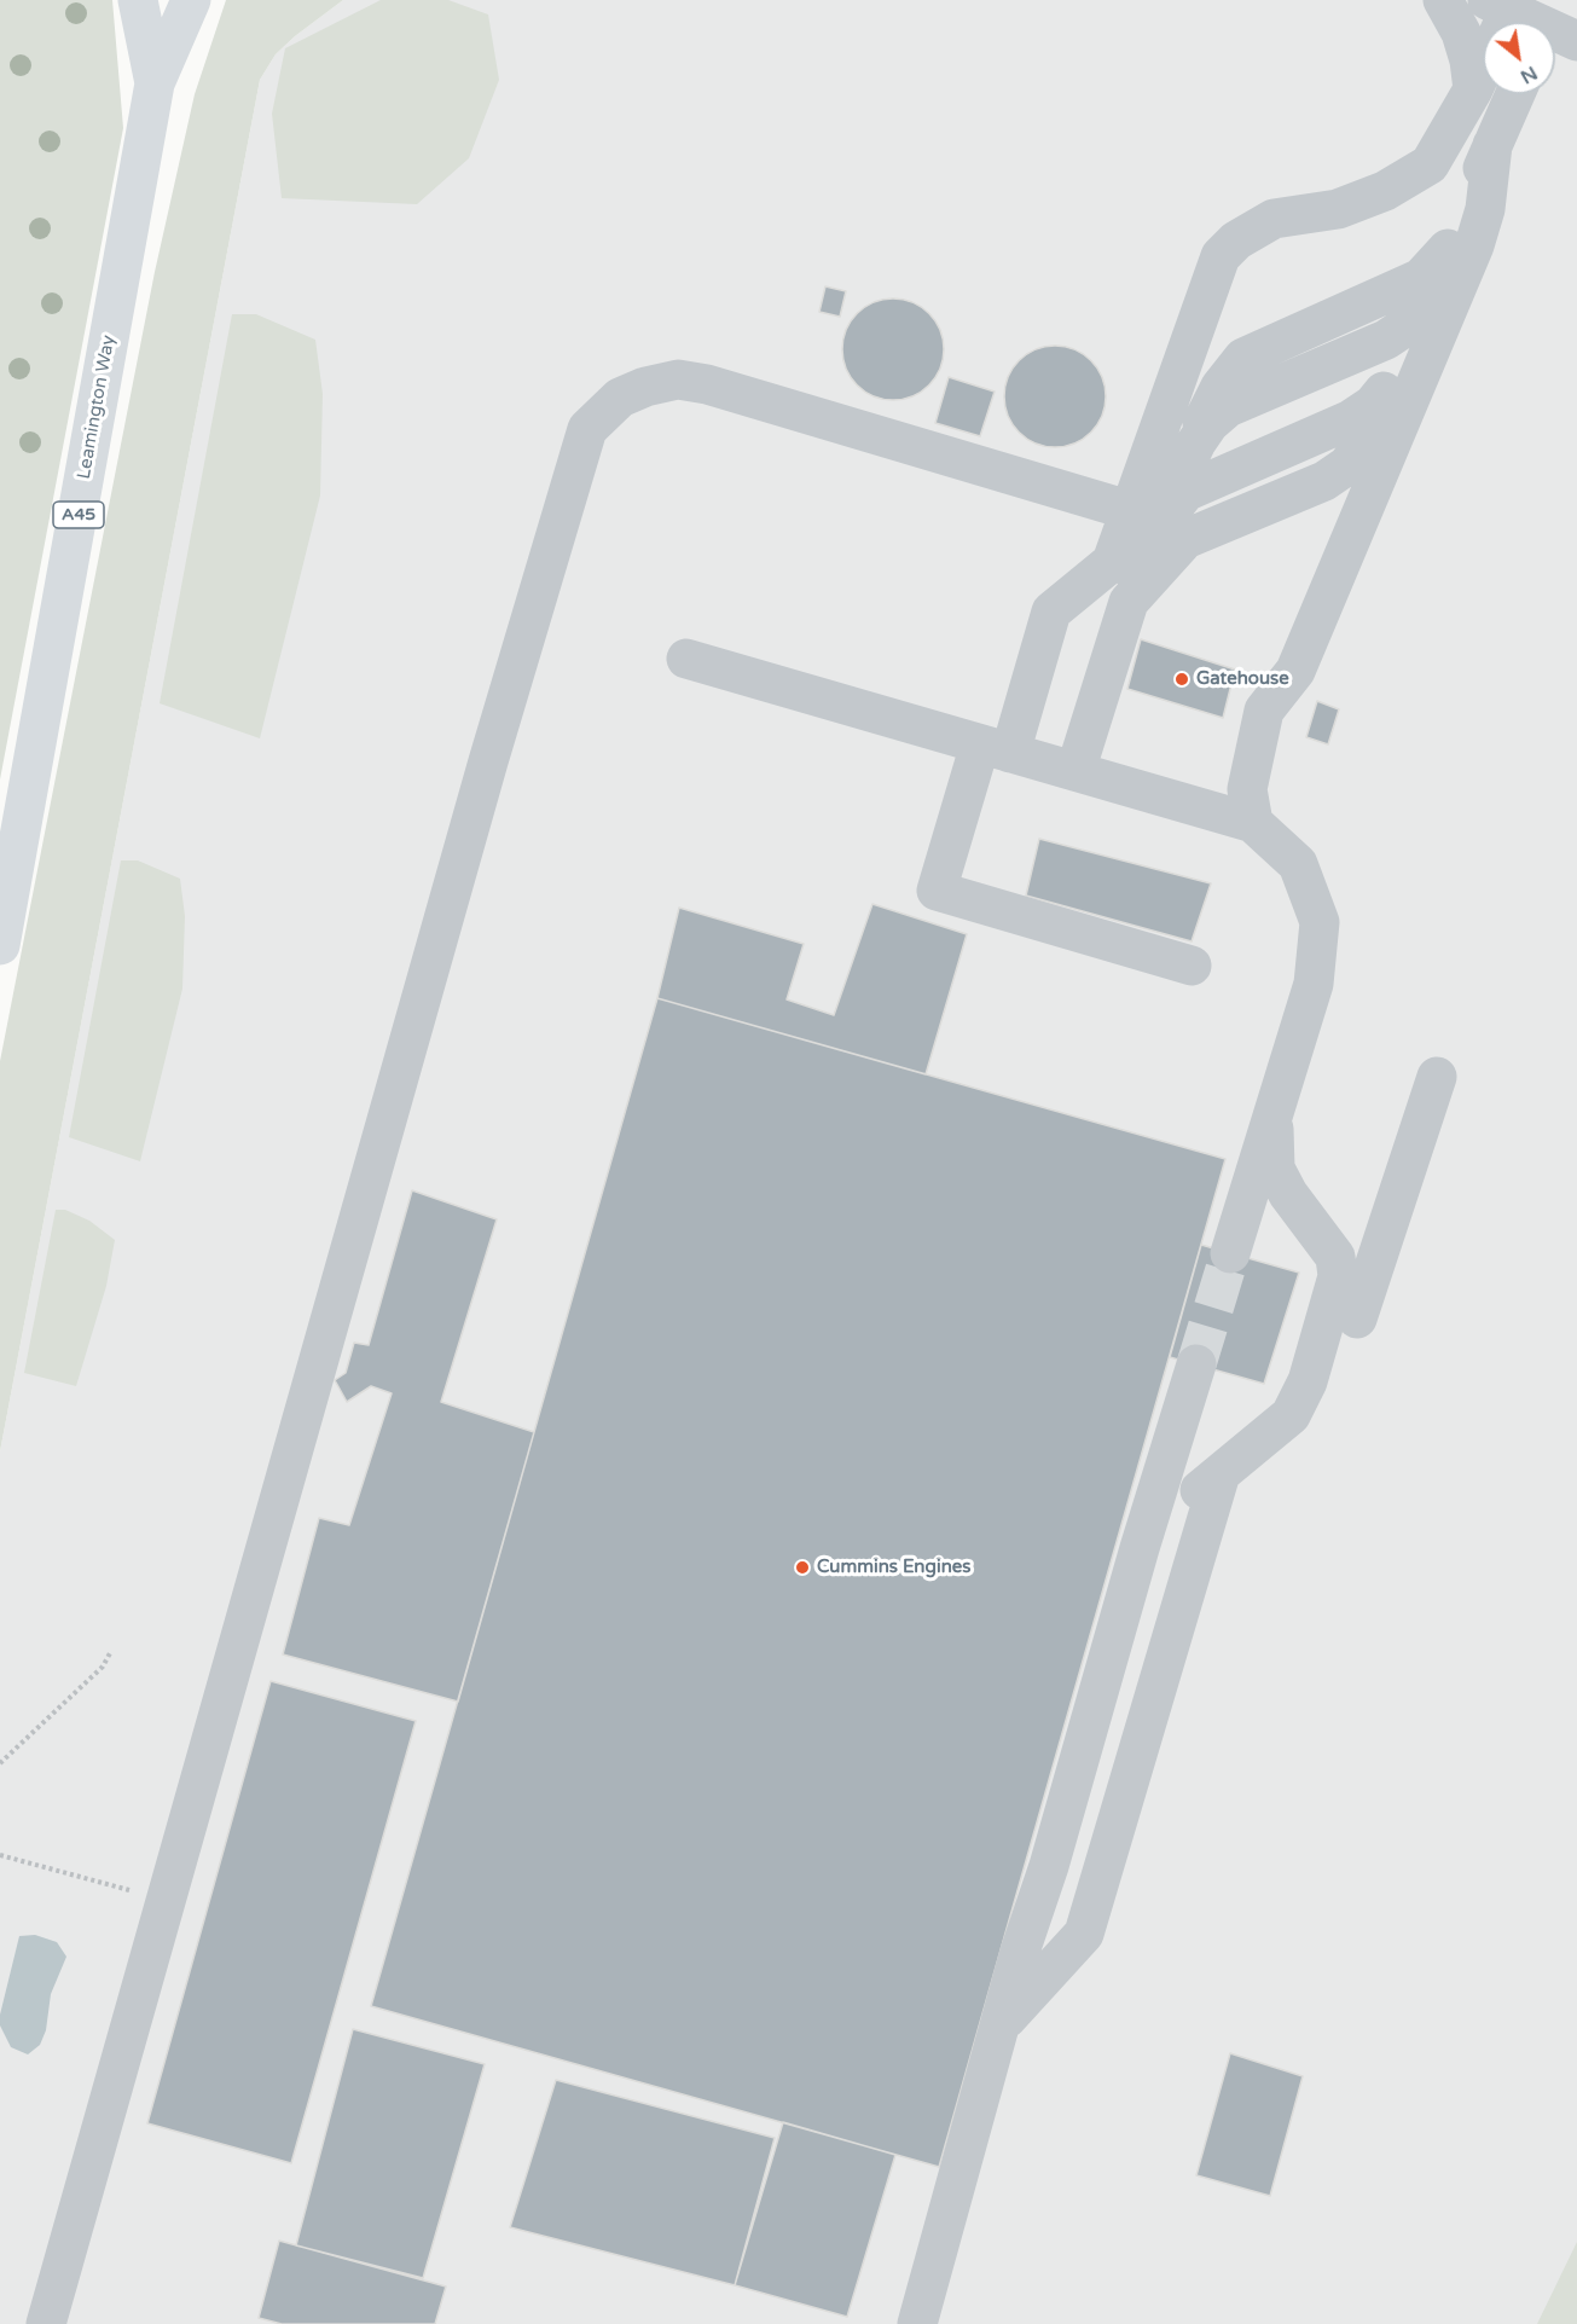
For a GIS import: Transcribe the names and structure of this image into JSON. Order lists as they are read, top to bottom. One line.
{"streets":{"highway":["Leamington Way","A45"]},"places":["Gatehouse","Cummins Engines"],"north":"bottom right"}
